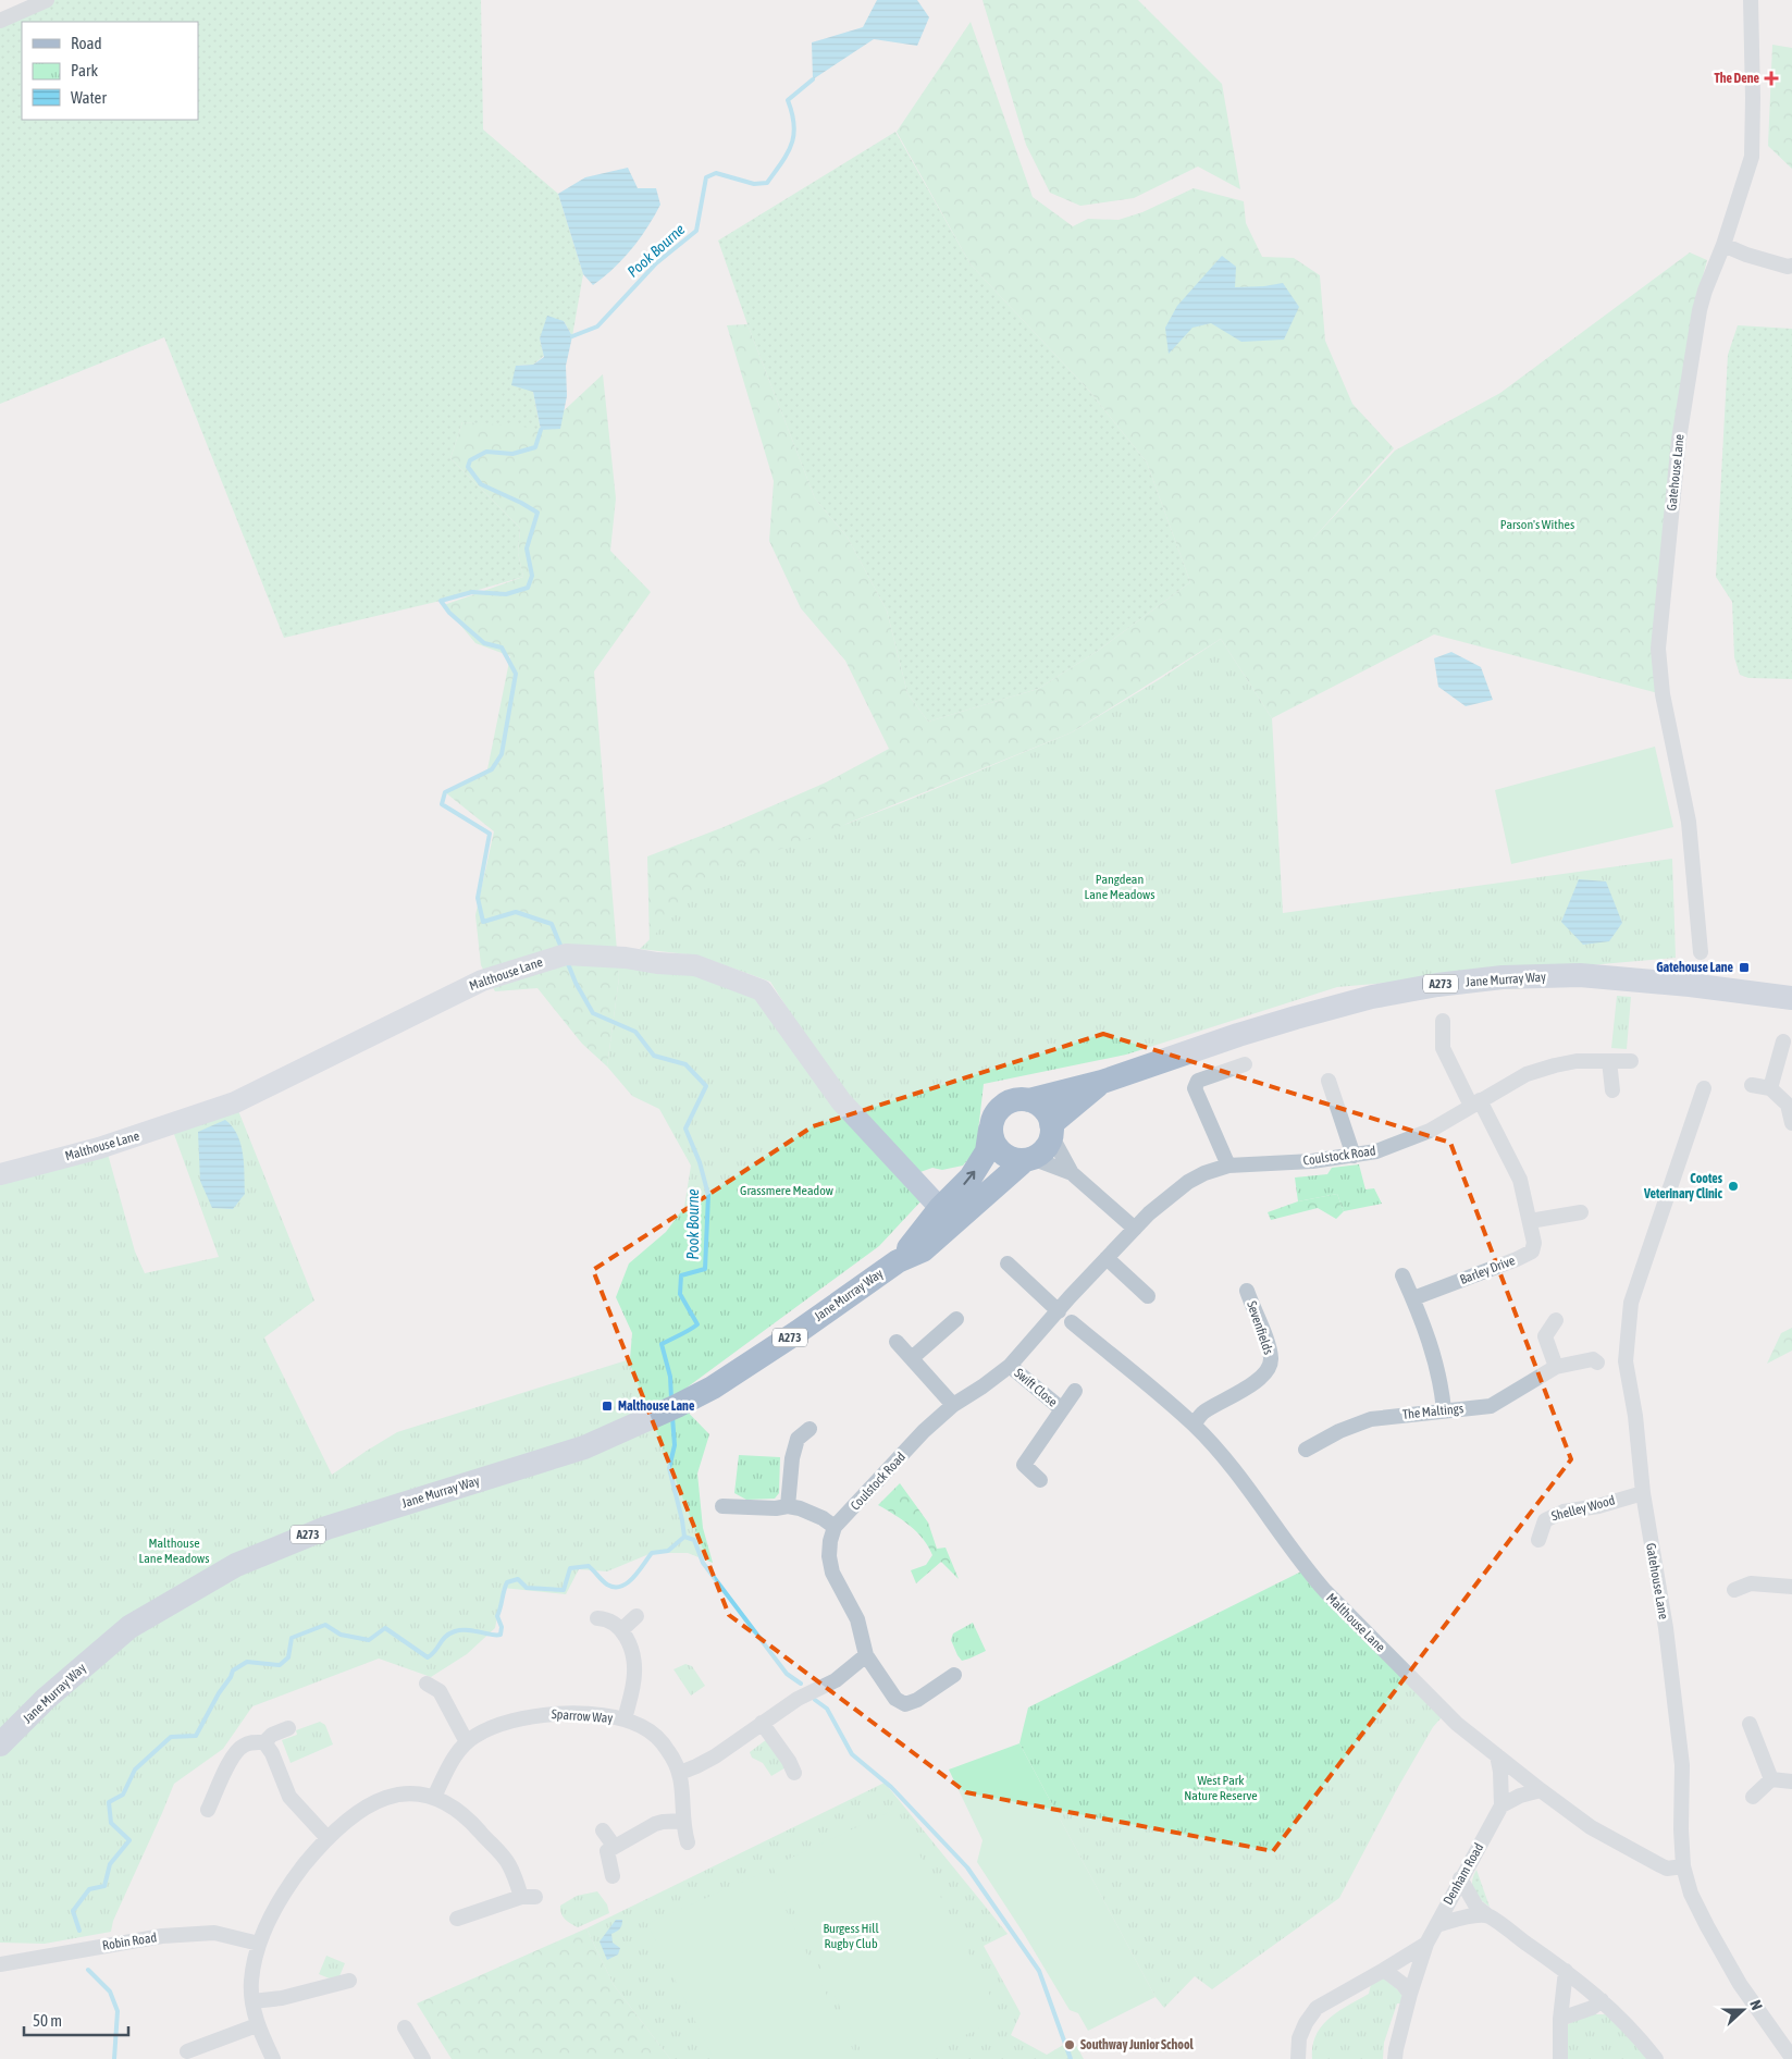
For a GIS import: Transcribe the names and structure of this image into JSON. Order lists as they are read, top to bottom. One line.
{"streets":{"main road":["Jane Murray Way","A273"],"street":["Gatehouse Lane","Malthouse Lane","Coulstock Road","Barley Drive","Sevenfields","Swift Close","The Maltings","Shelley Wood","Sparrow Way","Denham Road","Robin Road"]},"crossings":[["Gatehouse Lane","Malthouse Lane"],["Gatehouse Lane","Shelley Wood"],["Malthouse Lane","Jane Murray Way"],["Malthouse Lane","Sevenfields"],["Jane Murray Way","A273"],["Coulstock Road","Barley Drive"],["Coulstock Road","Swift Close"]],"water":["Pook Bourne"],"parks":["Parson's Withes","Pangdean Lane Meadows","Grassmere Meadow","Malthouse Lane Meadows","West Park Nature Reserve","Burgess Hill Rugby Club"],"places":{"health":["The Dene"],"transit":["Gatehouse Lane","Malthouse Lane"],"other":["Cootes Veterinary Clinic","Southway Junior School"]},"legend":["Road","Park","Water"],"scale_bar":"50 m","north":"right"}
